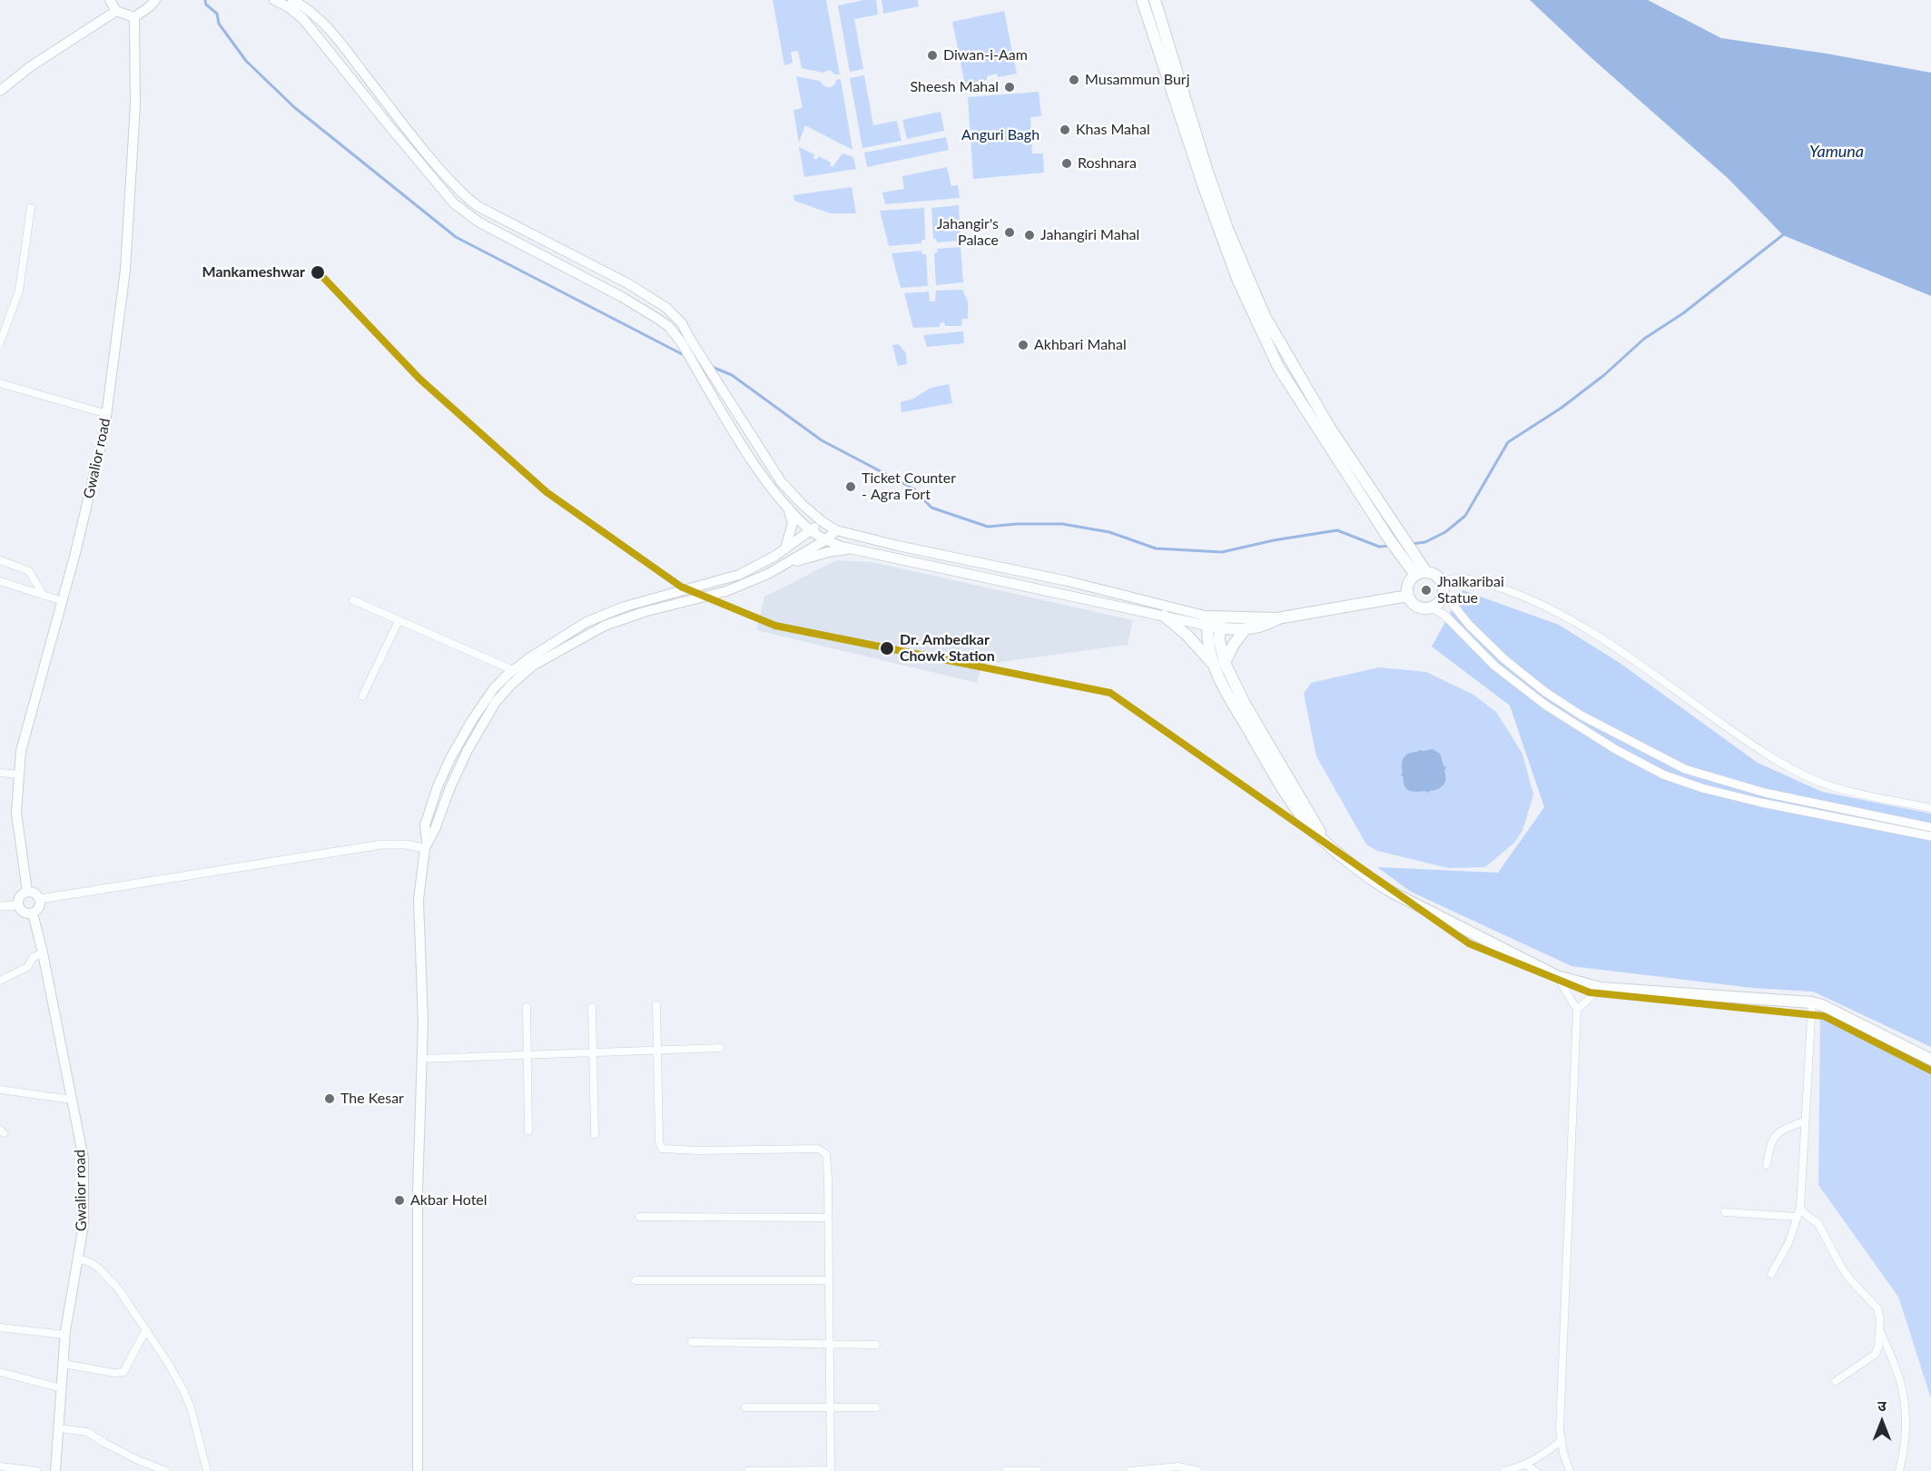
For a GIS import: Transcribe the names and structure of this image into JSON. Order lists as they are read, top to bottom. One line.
{"streets":{"main road":["Gwalior road"]},"water":["Yamuna"],"parks":["Anguri Bagh"],"places":["Diwan-i-Aam","Musammun Burj","Sheesh Mahal","Khas Mahal","Roshnara","Jahangir's Palace","Jahangiri Mahal","Mankameshwar","Akhbari Mahal","Ticket Counter - Agra Fort","Jhalkaribai Statue","Dr. Ambedkar Chowk Station","The Kesar","Akbar Hotel"],"north":"top"}
